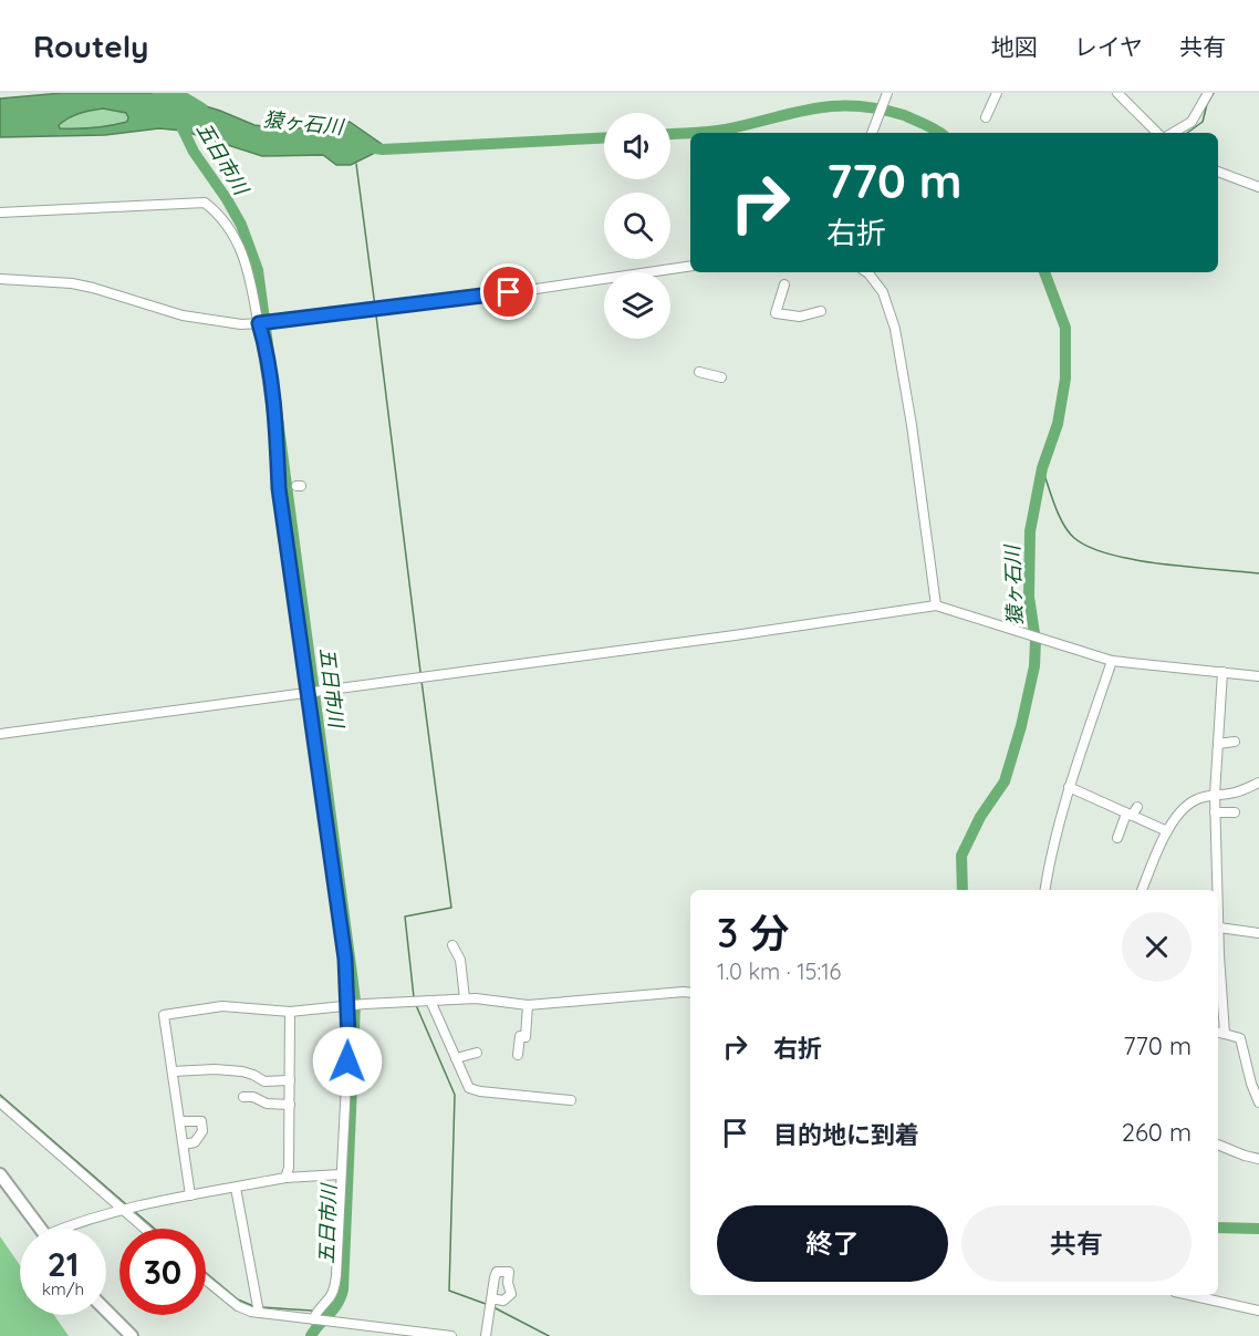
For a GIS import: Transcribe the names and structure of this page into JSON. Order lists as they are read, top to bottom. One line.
{"water":["猿ヶ石川","五日市川"],"page":{"header":"Routely","nav":["地図","レイヤ","共有"],"turn":["770 m","右折"],"heading":["3 分","1.0 km · 15:16"],"list":[{"name":"右折","value":"770 m"},{"name":"目的地に到着","value":"260 m"}],"buttons":["終了","共有"],"speed":"21 km/h","limit":"30"}}
